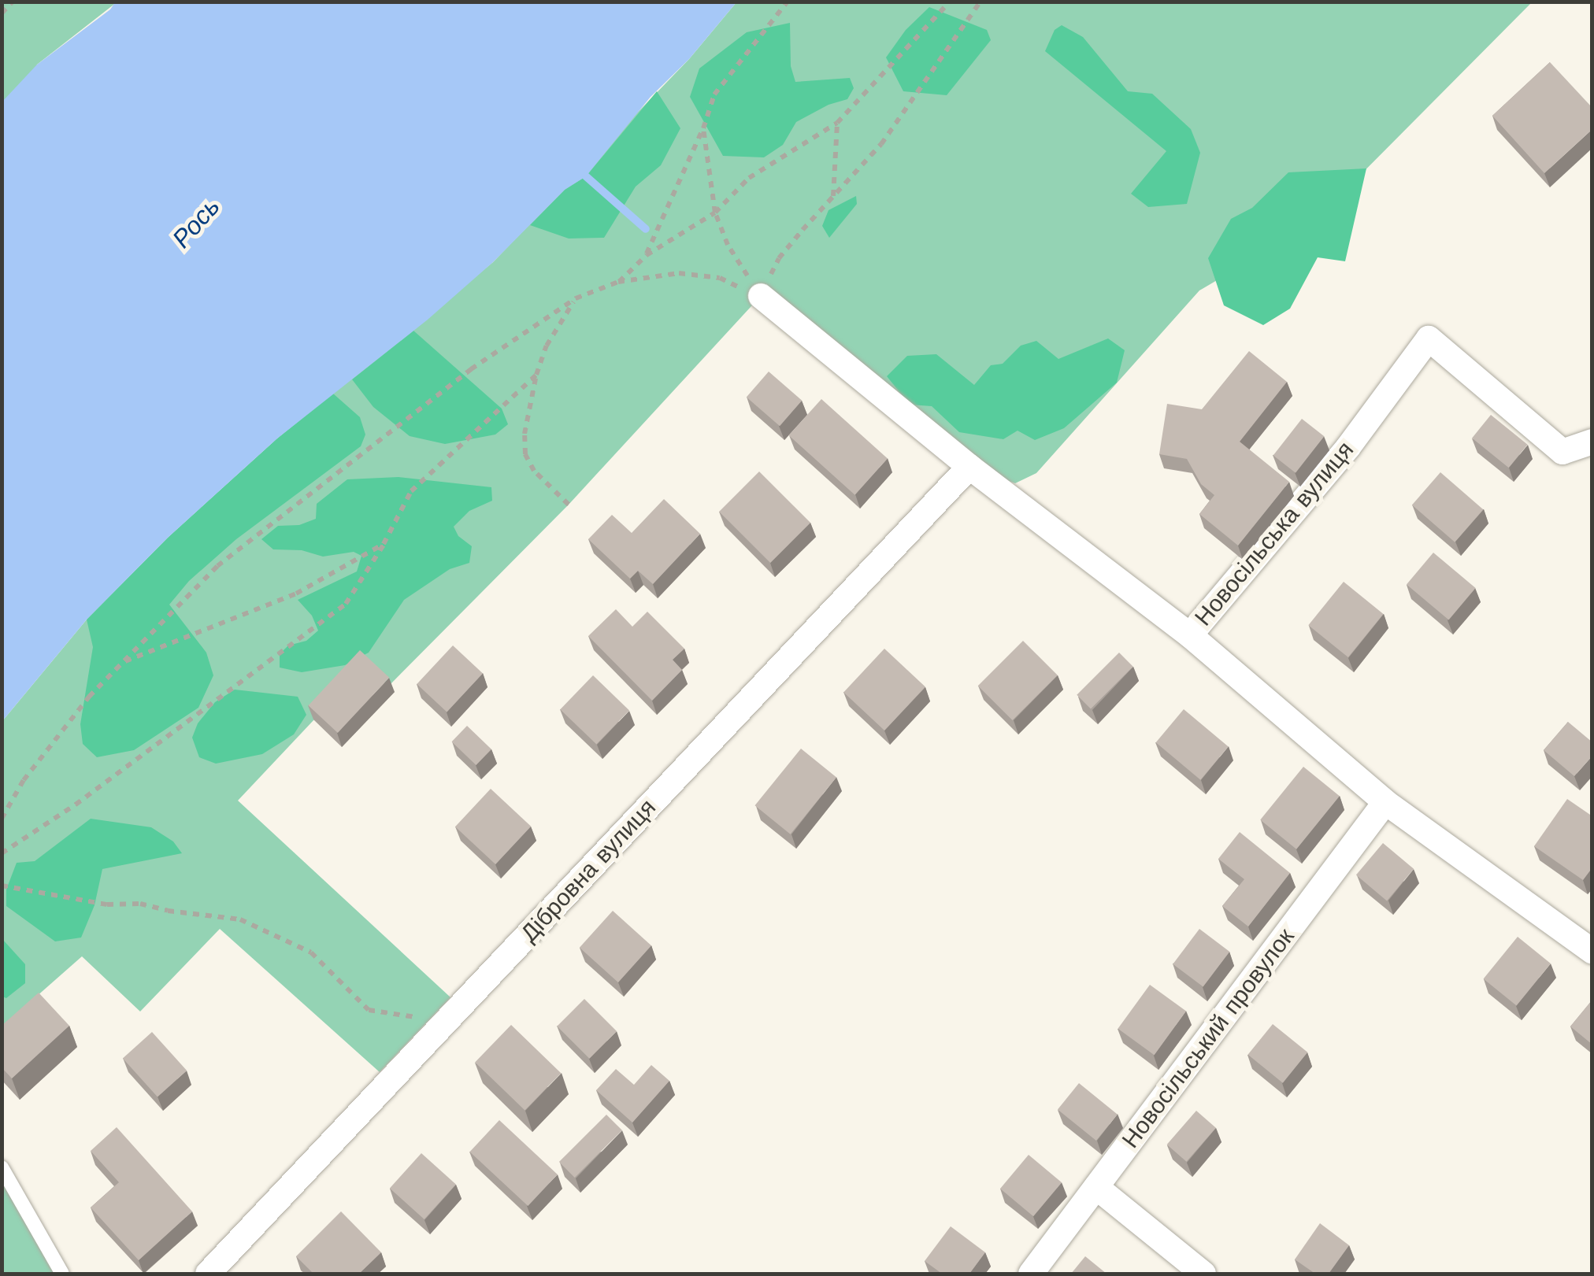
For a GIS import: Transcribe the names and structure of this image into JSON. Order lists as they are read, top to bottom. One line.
{"streets":{"street":["Новосільська вулиця","Дібровна вулиця","Новосільський провулок"]},"crossings":[["Новосільська вулиця","Новосільський провулок"]],"water":["Рось"]}
